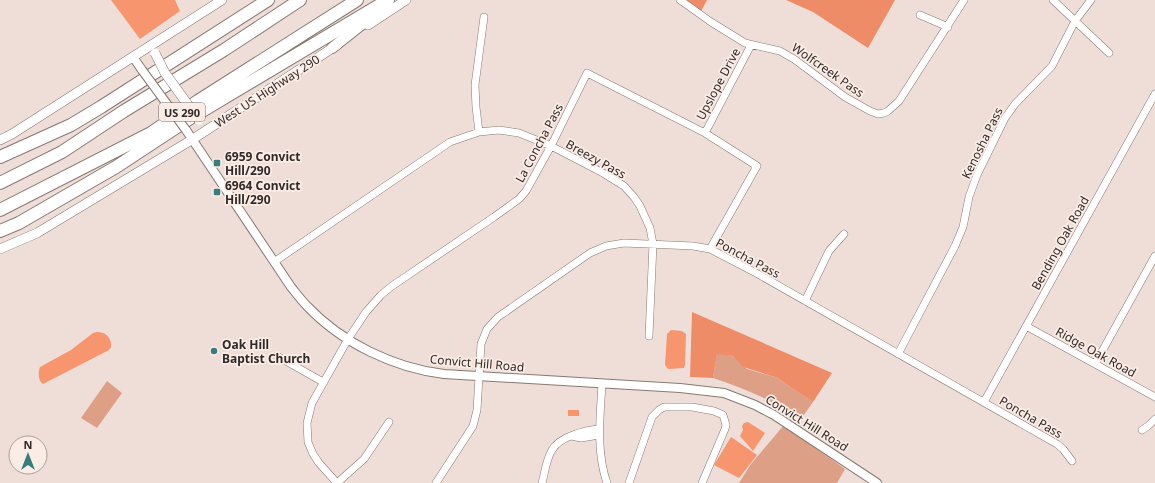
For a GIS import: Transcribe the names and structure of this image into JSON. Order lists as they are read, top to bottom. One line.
{"streets":{"highway":["US 290"],"main road":["West US Highway 290"],"street":["Wolfcreek Pass","Upslope Drive","La Concha Pass","Kenosha Pass","Breezy Pass","Bending Oak Road","Poncha Pass","Ridge Oak Road","Convict Hill Road"]},"crossings":[["Wolfcreek Pass","Upslope Drive"],["Upslope Drive","La Concha Pass"],["West US Highway 290","Convict Hill Road"],["La Concha Pass","Breezy Pass"],["La Concha Pass","Poncha Pass"],["La Concha Pass","Convict Hill Road"],["Kenosha Pass","Poncha Pass"],["Breezy Pass","Poncha Pass"],["Breezy Pass","Convict Hill Road"],["Bending Oak Road","Poncha Pass"],["Bending Oak Road","Ridge Oak Road"],["Poncha Pass","Convict Hill Road"]],"places":{"transit":["6959 Convict Hill/290","6964 Convict Hill/290"],"other":["Oak Hill Baptist Church"]},"north":"top"}
